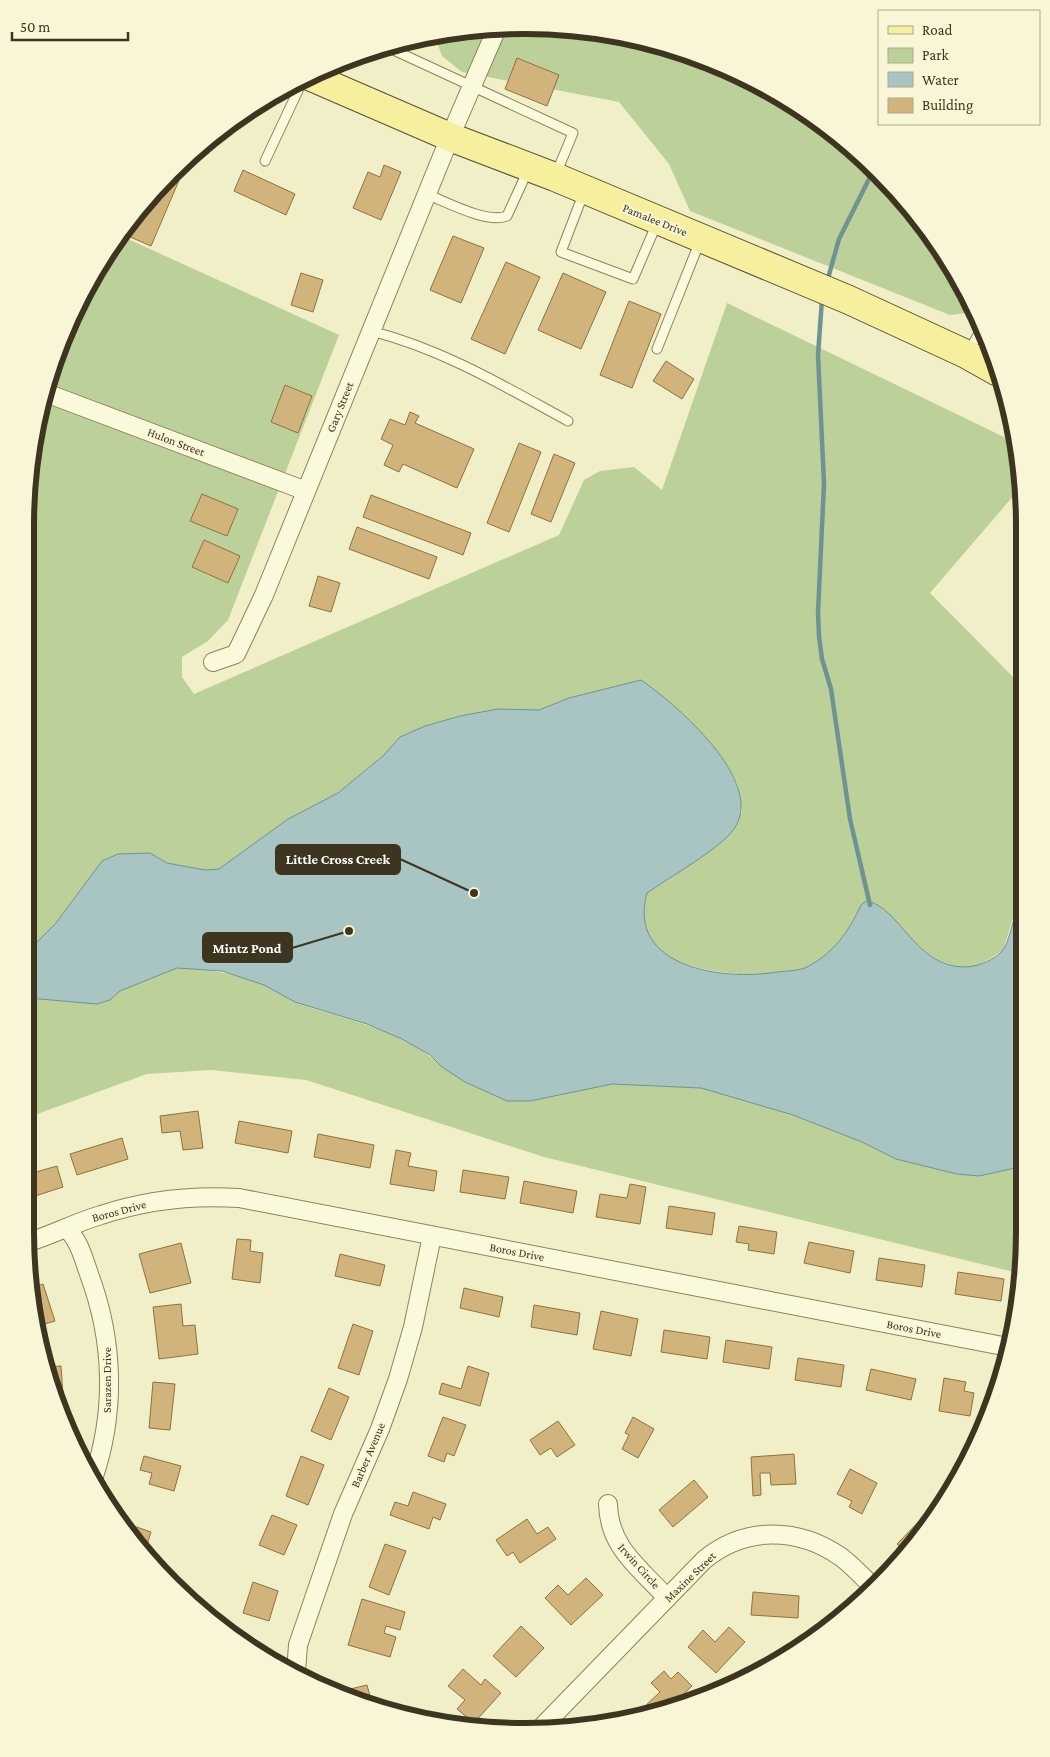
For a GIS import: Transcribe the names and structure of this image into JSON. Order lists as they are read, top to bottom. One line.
{"streets":{"main road":["Pamalee Drive"],"street":["Gary Street","Hulon Street","Boros Drive","Sarazen Drive","Barber Avenue","Irwin Circle","Maxine Street"]},"crossings":[["Pamalee Drive","Gary Street"],["Gary Street","Hulon Street"],["Boros Drive","Sarazen Drive"],["Boros Drive","Barber Avenue"],["Irwin Circle","Maxine Street"]],"places":["Little Cross Creek","Mintz Pond"],"legend":["Road","Park","Water","Building"],"scale_bar":"50 m"}
